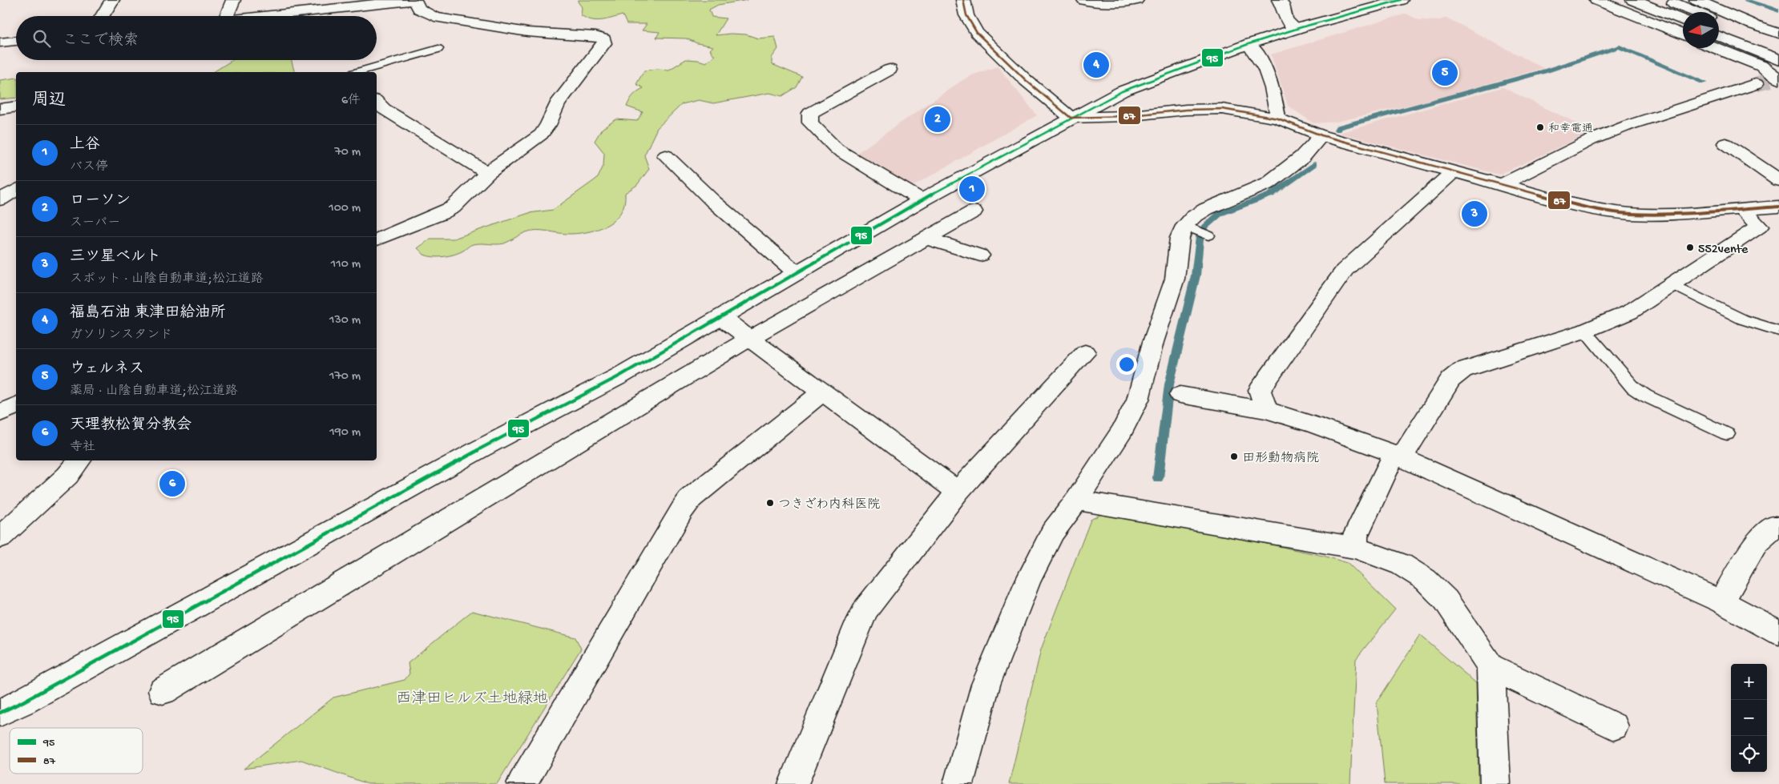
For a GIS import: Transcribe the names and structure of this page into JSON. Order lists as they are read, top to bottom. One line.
{"parks":["西津田ヒルズ土地緑地"],"places":["和幸電通","552vente","田形動物病院","つきざわ内科医院"],"lines":["transit line 95","transit line 87"],"legend":["95","87"],"north":"left","page":{"search":"ここで検索","pins":["4","5","2","1","3","6"],"heading":["周辺","6件"],"list":[{"mark":"1","name":"上谷","note":"バス停","value":"70 m"},{"mark":"2","name":"ローソン","note":"スーパー","value":"100 m"},{"mark":"3","name":"三ツ星ベルト","note":"スポット · 山陰自動車道;松江道路","value":"110 m"},{"mark":"4","name":"福島石油 東津田給油所","note":"ガソリンスタンド","value":"130 m"},{"mark":"5","name":"ウェルネス","note":"薬局 · 山陰自動車道;松江道路","value":"170 m"},{"mark":"6","name":"天理教松賀分教会","note":"寺社","value":"190 m"}],"map_buttons":["+","−"]}}
